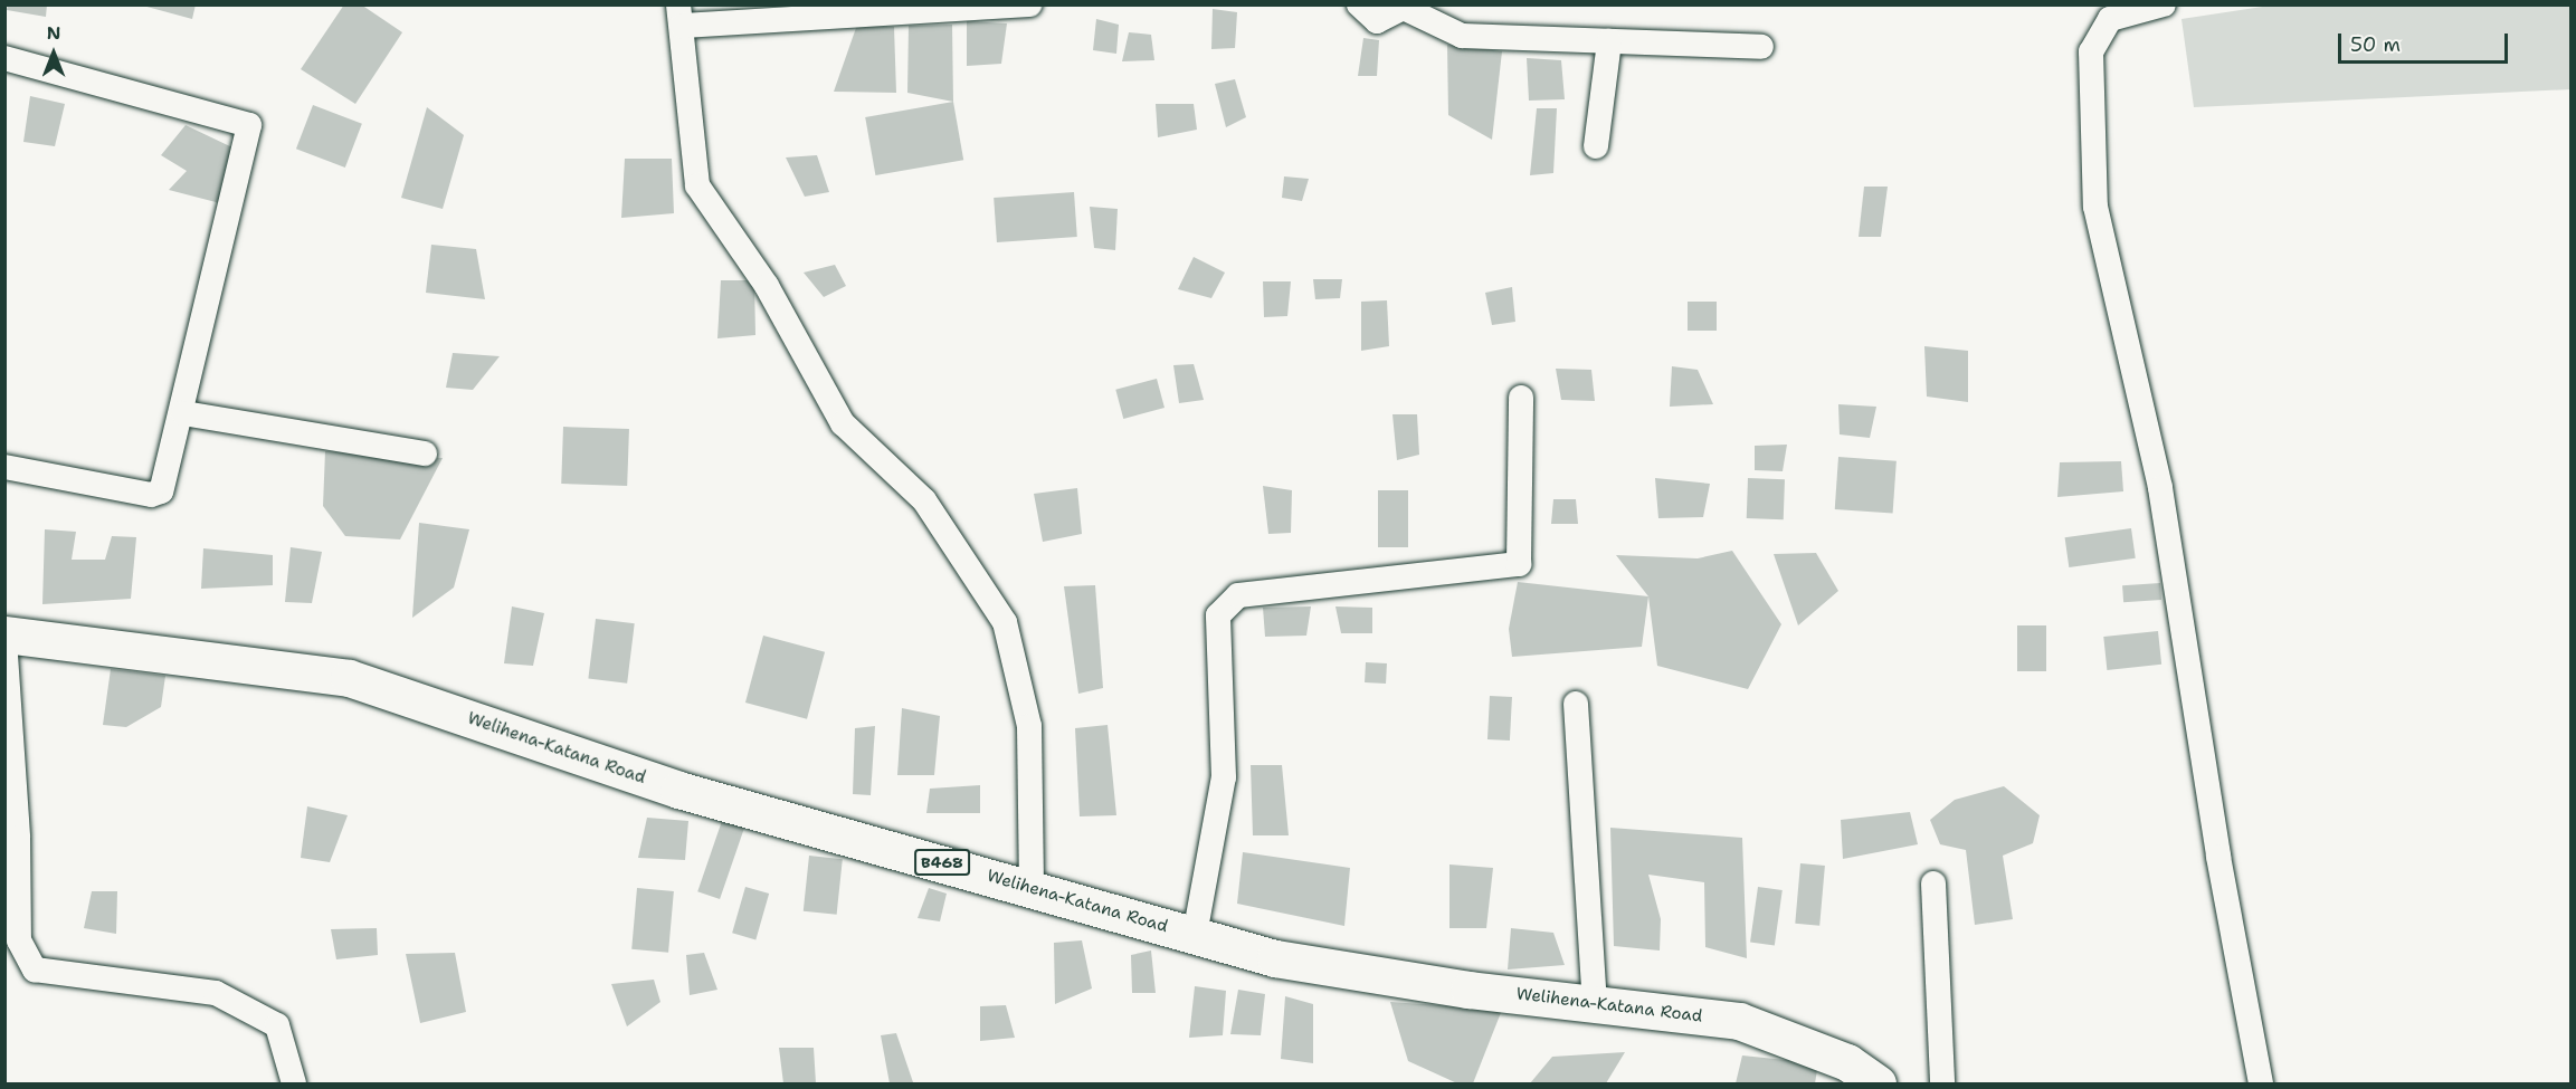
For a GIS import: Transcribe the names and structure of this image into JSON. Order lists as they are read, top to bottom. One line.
{"streets":{"main road":["Welihena-Katana Road","B468"]},"scale_bar":"50 m","north":"top"}
